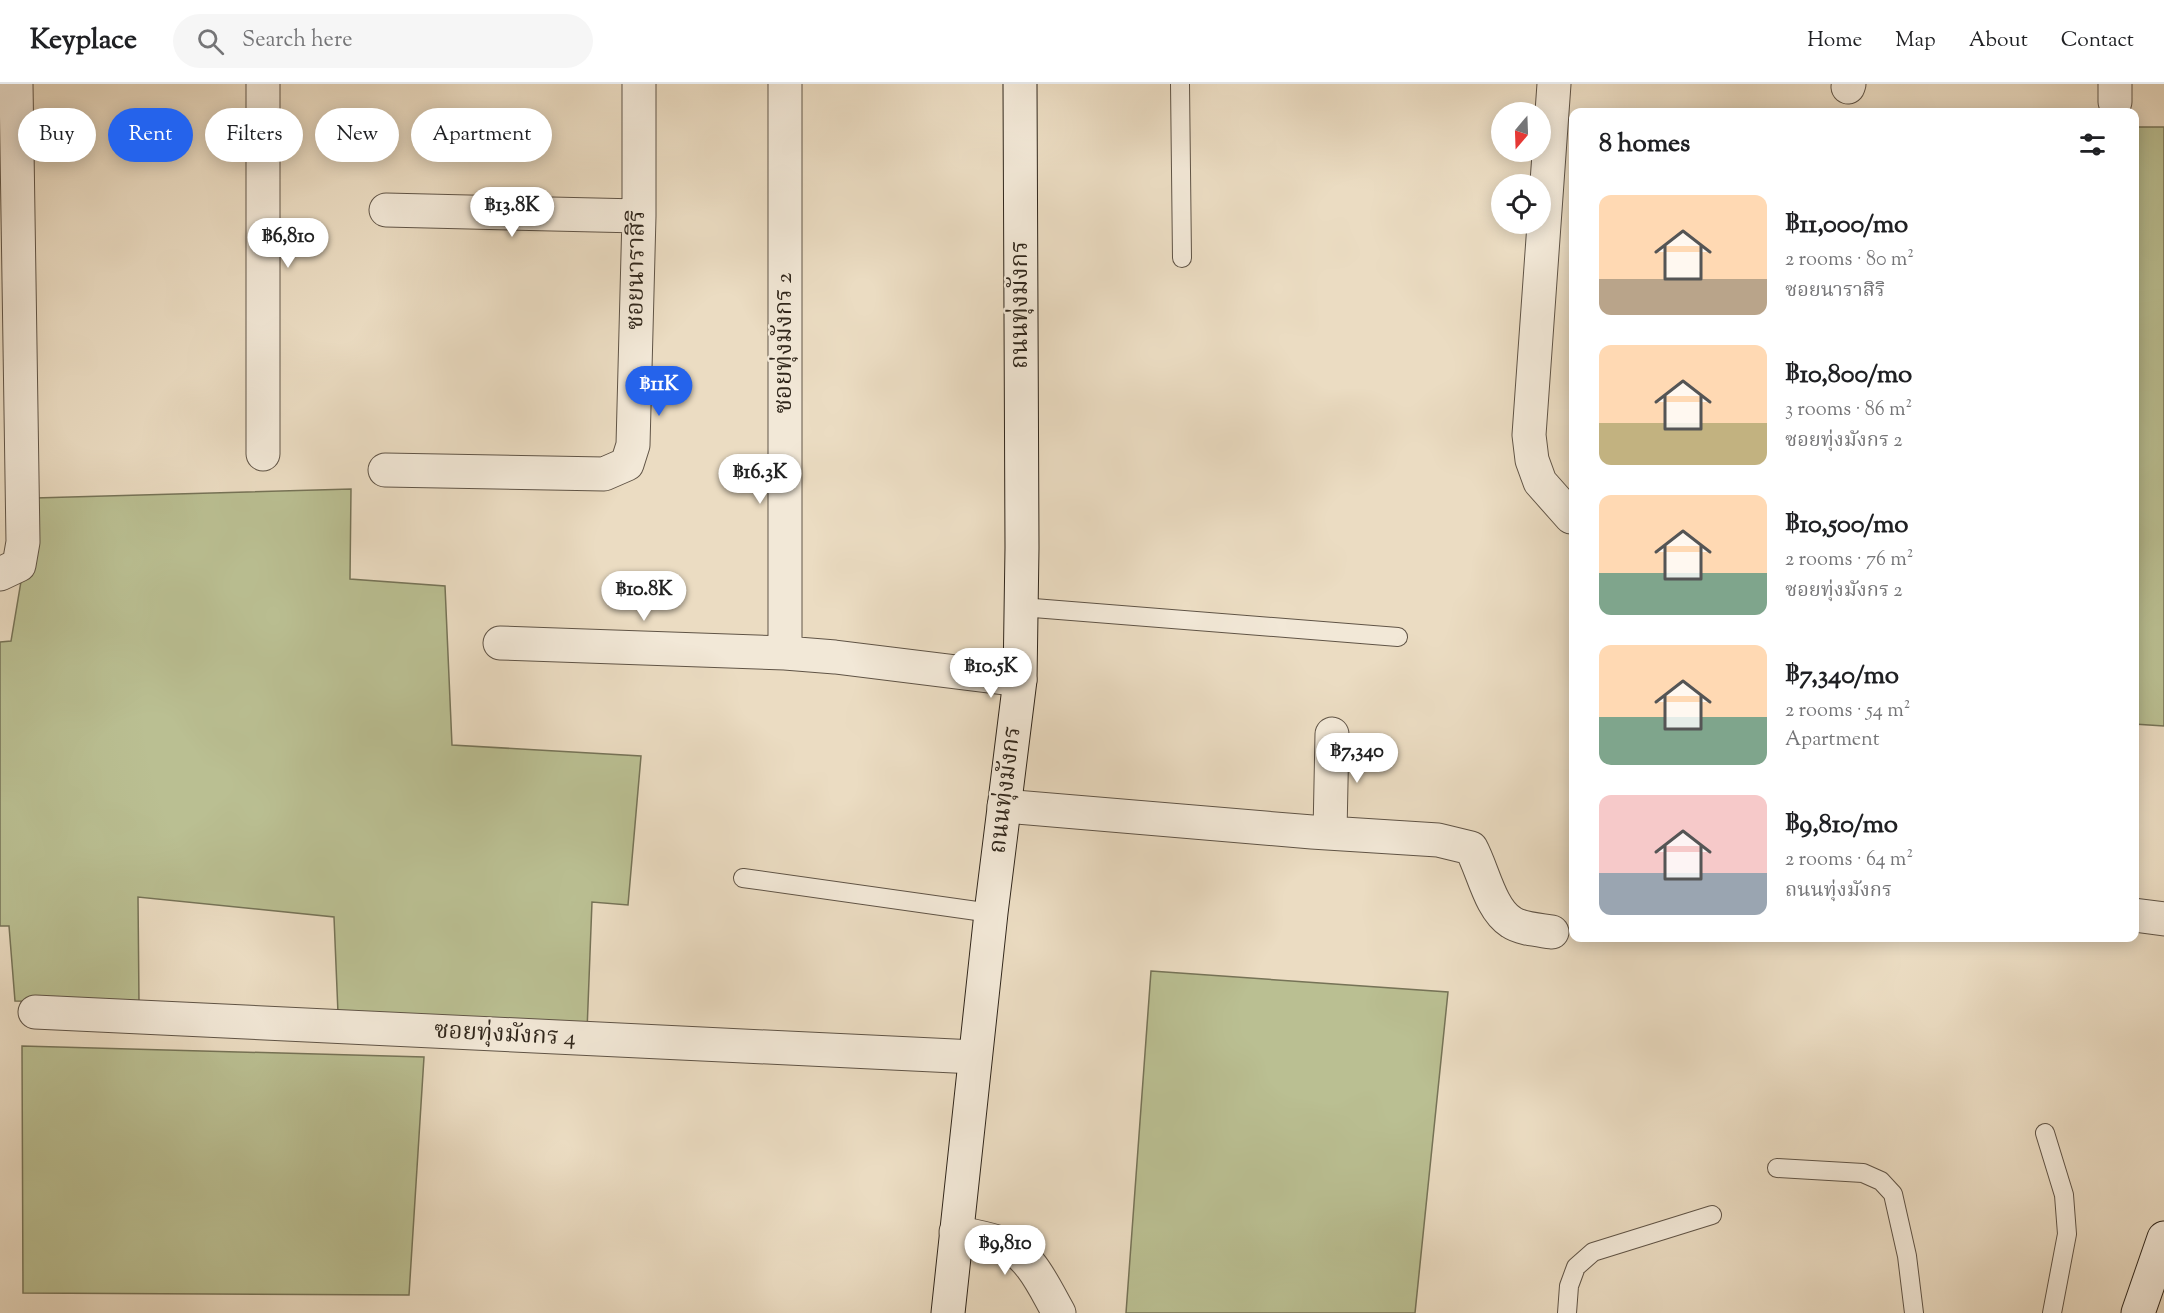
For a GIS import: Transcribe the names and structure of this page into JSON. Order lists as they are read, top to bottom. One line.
{"streets":{"street":["ซอยนาราสิริ","ถนนทุ่งมังกร","ซอยทุ่งมังกร 2","ซอยทุ่งมังกร 4"]},"crossings":[["ถนนทุ่งมังกร","ซอยทุ่งมังกร 4"]],"north":"bottom","page":{"header":"Keyplace","search":"Search here","nav":["Home","Map","About","Contact"],"chip":["Buy","Rent","Filters","New","Apartment"],"heading":"8 homes","list":[{"name":"฿11,000/mo","note":"2 rooms · 80 m² · ซอยนาราสิริ"},{"name":"฿10,800/mo","note":"3 rooms · 86 m² · ซอยทุ่งมังกร 2"},{"name":"฿10,500/mo","note":"2 rooms · 76 m² · ซอยทุ่งมังกร 2"},{"name":"฿7,340/mo","note":"2 rooms · 54 m² · Apartment"},{"name":"฿9,810/mo","note":"2 rooms · 64 m² · ถนนทุ่งมังกร"}],"price":["฿13.8K","฿6,810","฿11K","฿16.3K","฿10.8K","฿10.5K","฿7,340","฿9,810"]}}
